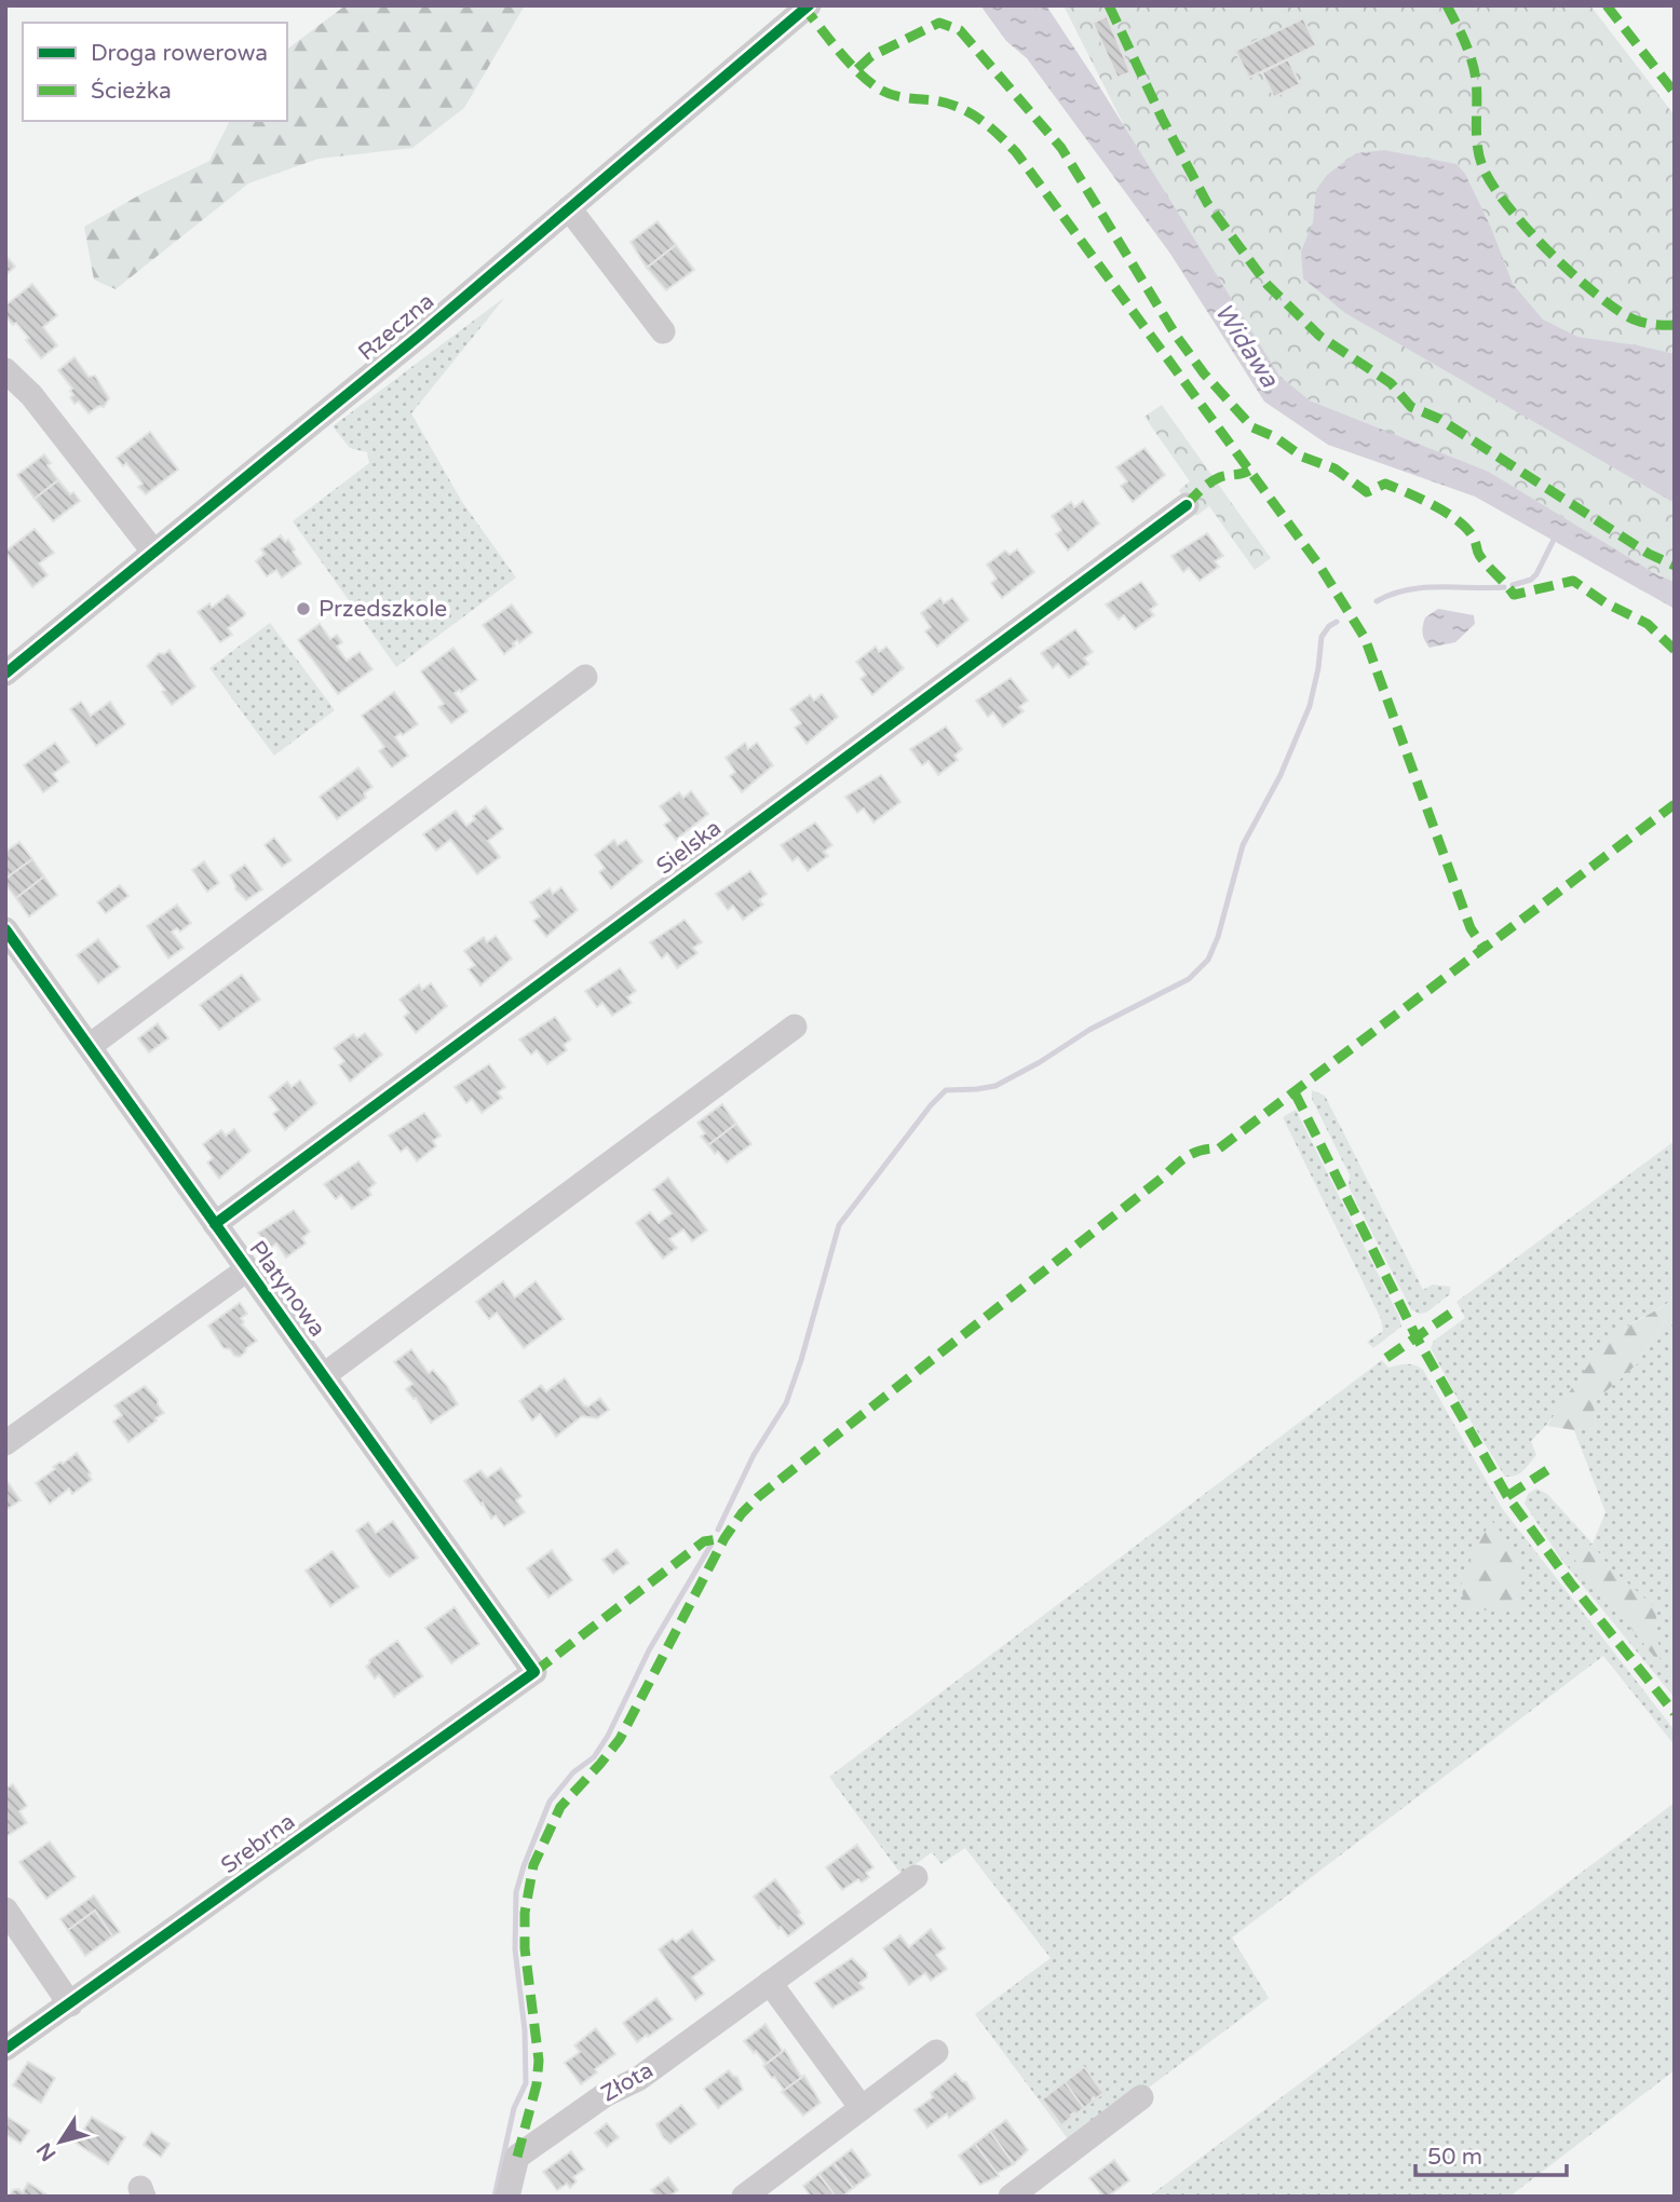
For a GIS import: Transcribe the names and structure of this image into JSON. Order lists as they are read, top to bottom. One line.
{"streets":{"street":["Rzeczna","Sielska","Platynowa","Srebrna","Złota"]},"crossings":[["Sielska","Platynowa"],["Platynowa","Srebrna"]],"water":["Widawa"],"places":["Przedszkole"],"legend":["Droga rowerowa","Ścieżka"],"scale_bar":"50 m","north":"bottom left"}
